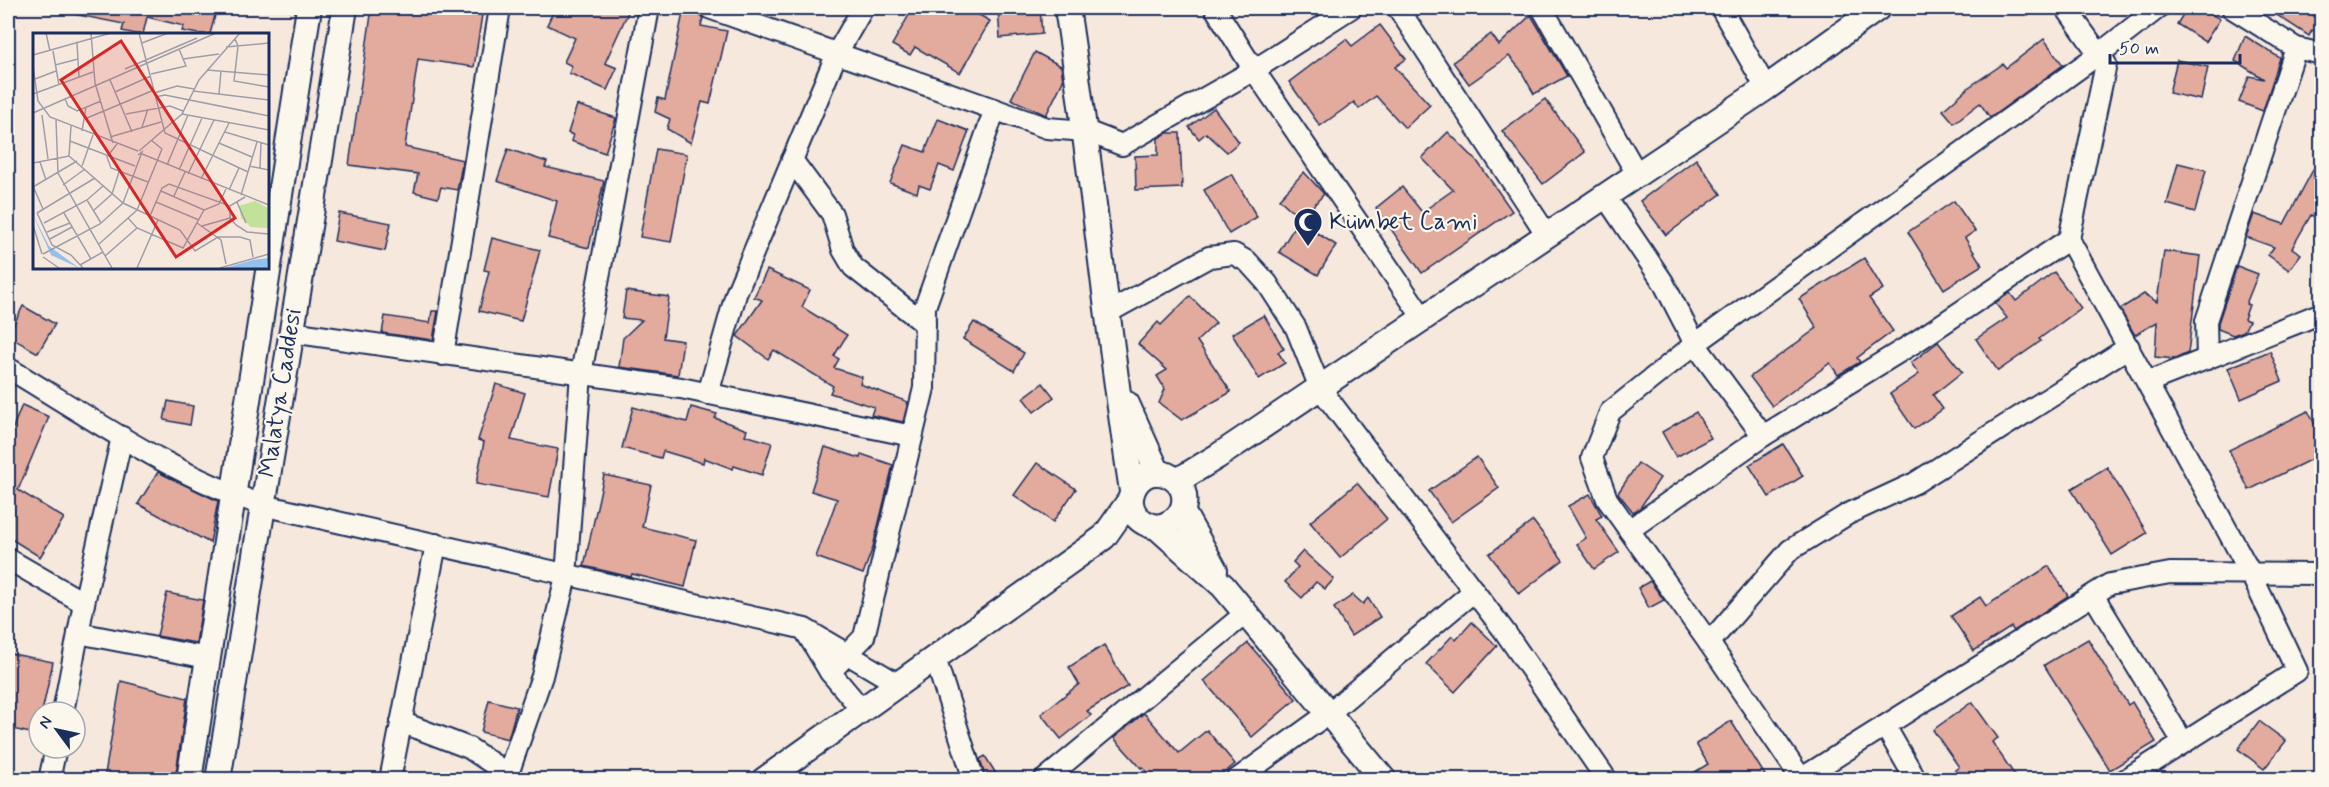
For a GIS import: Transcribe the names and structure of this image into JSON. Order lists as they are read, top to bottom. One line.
{"streets":{"street":["Malatya Caddesi"]},"places":{"mosque":["Kümbet Cami"]},"scale_bar":"50 m","north":"top left"}
